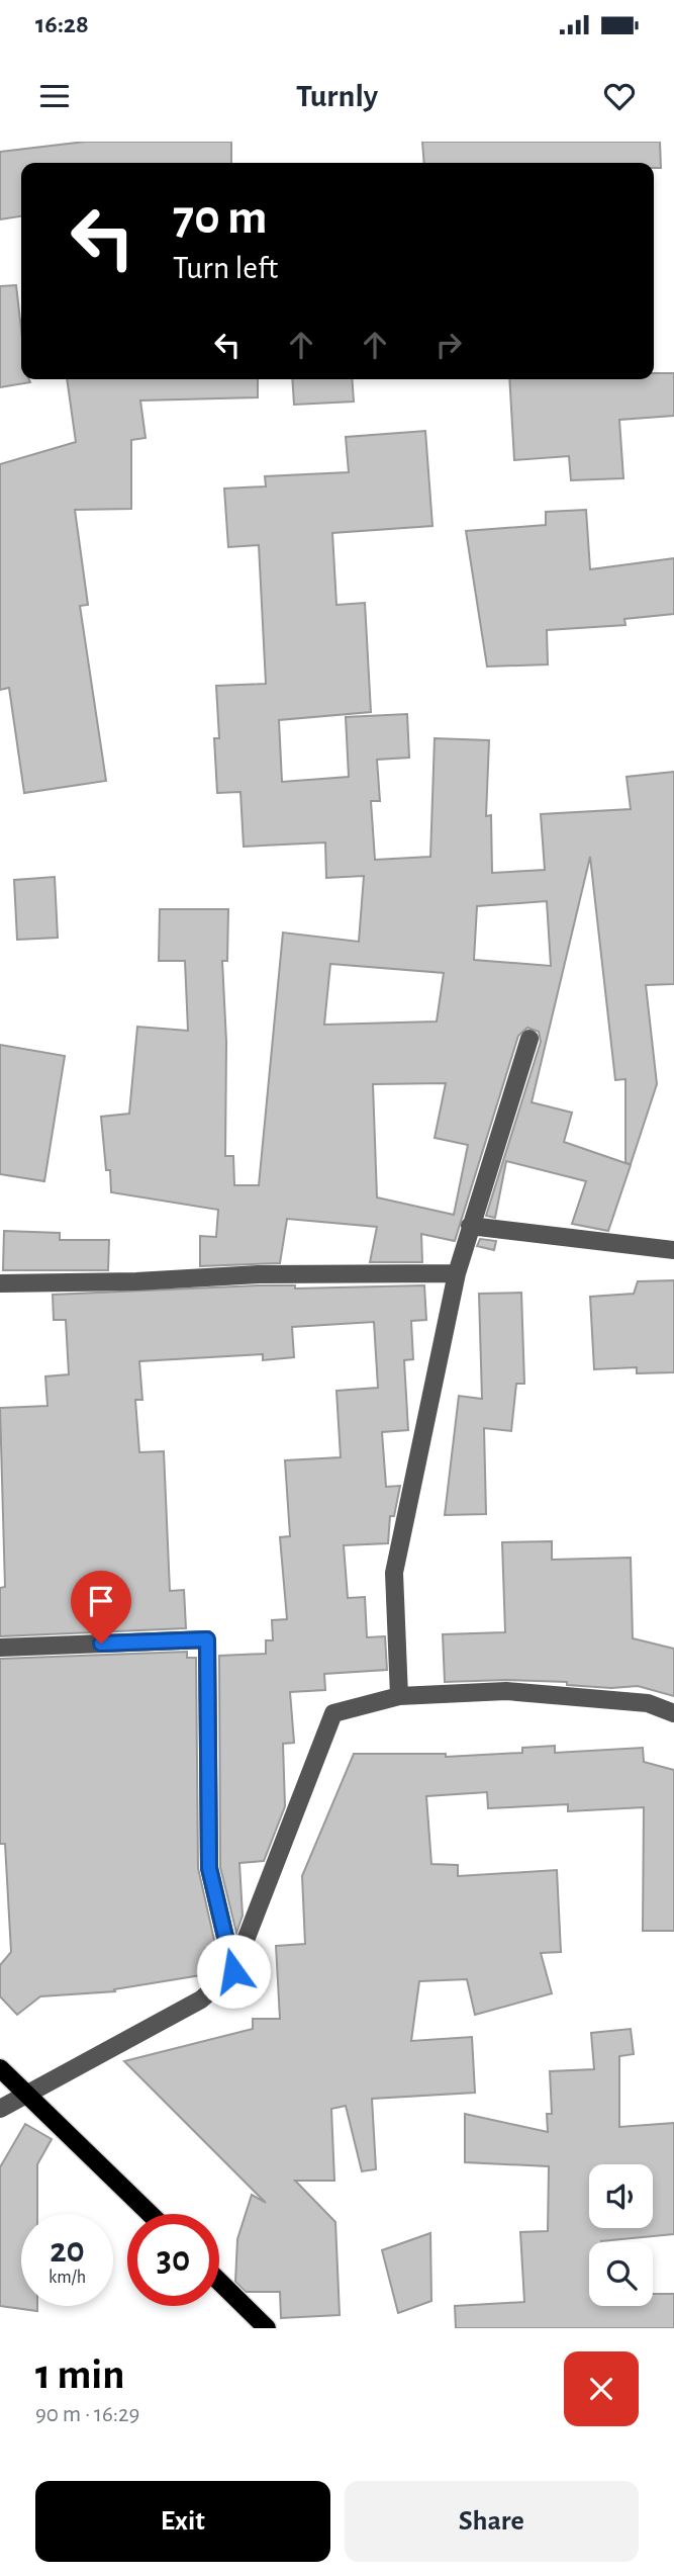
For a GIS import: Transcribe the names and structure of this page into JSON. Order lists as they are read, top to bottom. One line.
{"page":{"status":"16:28","header":"Turnly","turn":["70 m","Turn left"],"speed":"20 km/h","limit":"30","heading":["1 min","90 m · 16:29"],"buttons":["Exit","Share"]}}
